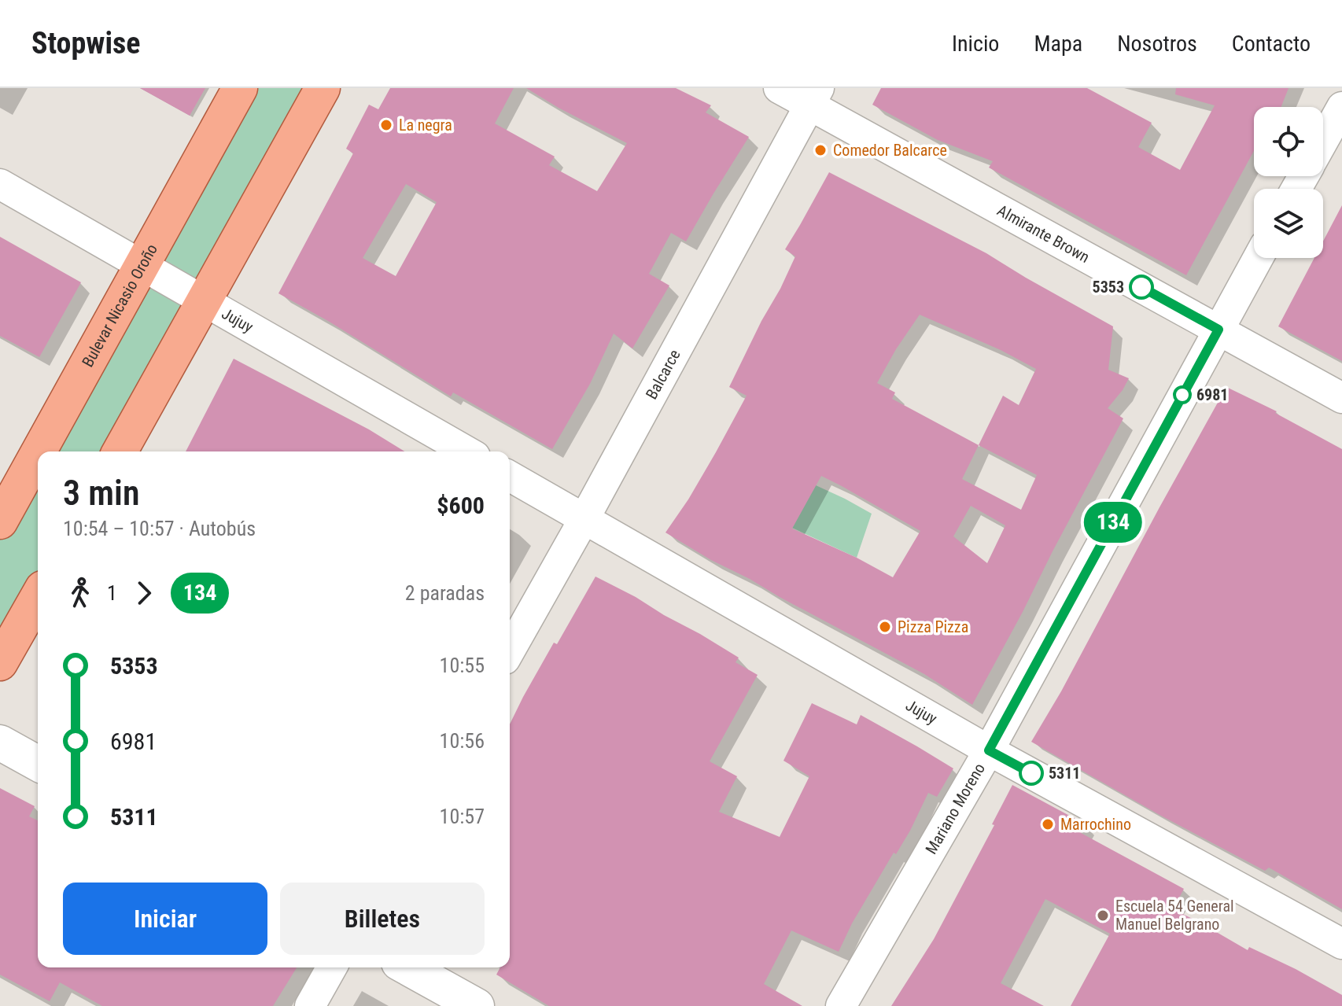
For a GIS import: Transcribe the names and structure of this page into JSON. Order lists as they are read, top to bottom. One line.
{"streets":{"main road":["Bulevar Nicasio Oroño"],"street":["Almirante Brown","Jujuy","Balcarce","Mariano Moreno"]},"crossings":[["Almirante Brown","Balcarce"],["Almirante Brown","Mariano Moreno"],["Bulevar Nicasio Oroño","Jujuy"],["Jujuy","Balcarce"],["Jujuy","Mariano Moreno"]],"places":["La negra","Comedor Balcarce","5353","6981","Pizza Pizza","5311","Marrochino","Escuela 54 General Manuel Belgrano"],"lines":["bus line 134"],"page":{"header":"Stopwise","nav":["Inicio","Mapa","Nosotros","Contacto"],"on_map":"134","heading":["3 min","10:54 – 10:57 · Autobús","$600"],"legs":["1","134","2 paradas"],"list":[{"name":"5353","value":"10:55"},{"name":"6981","value":"10:56"},{"name":"5311","value":"10:57"}],"buttons":["Iniciar","Billetes"]}}
